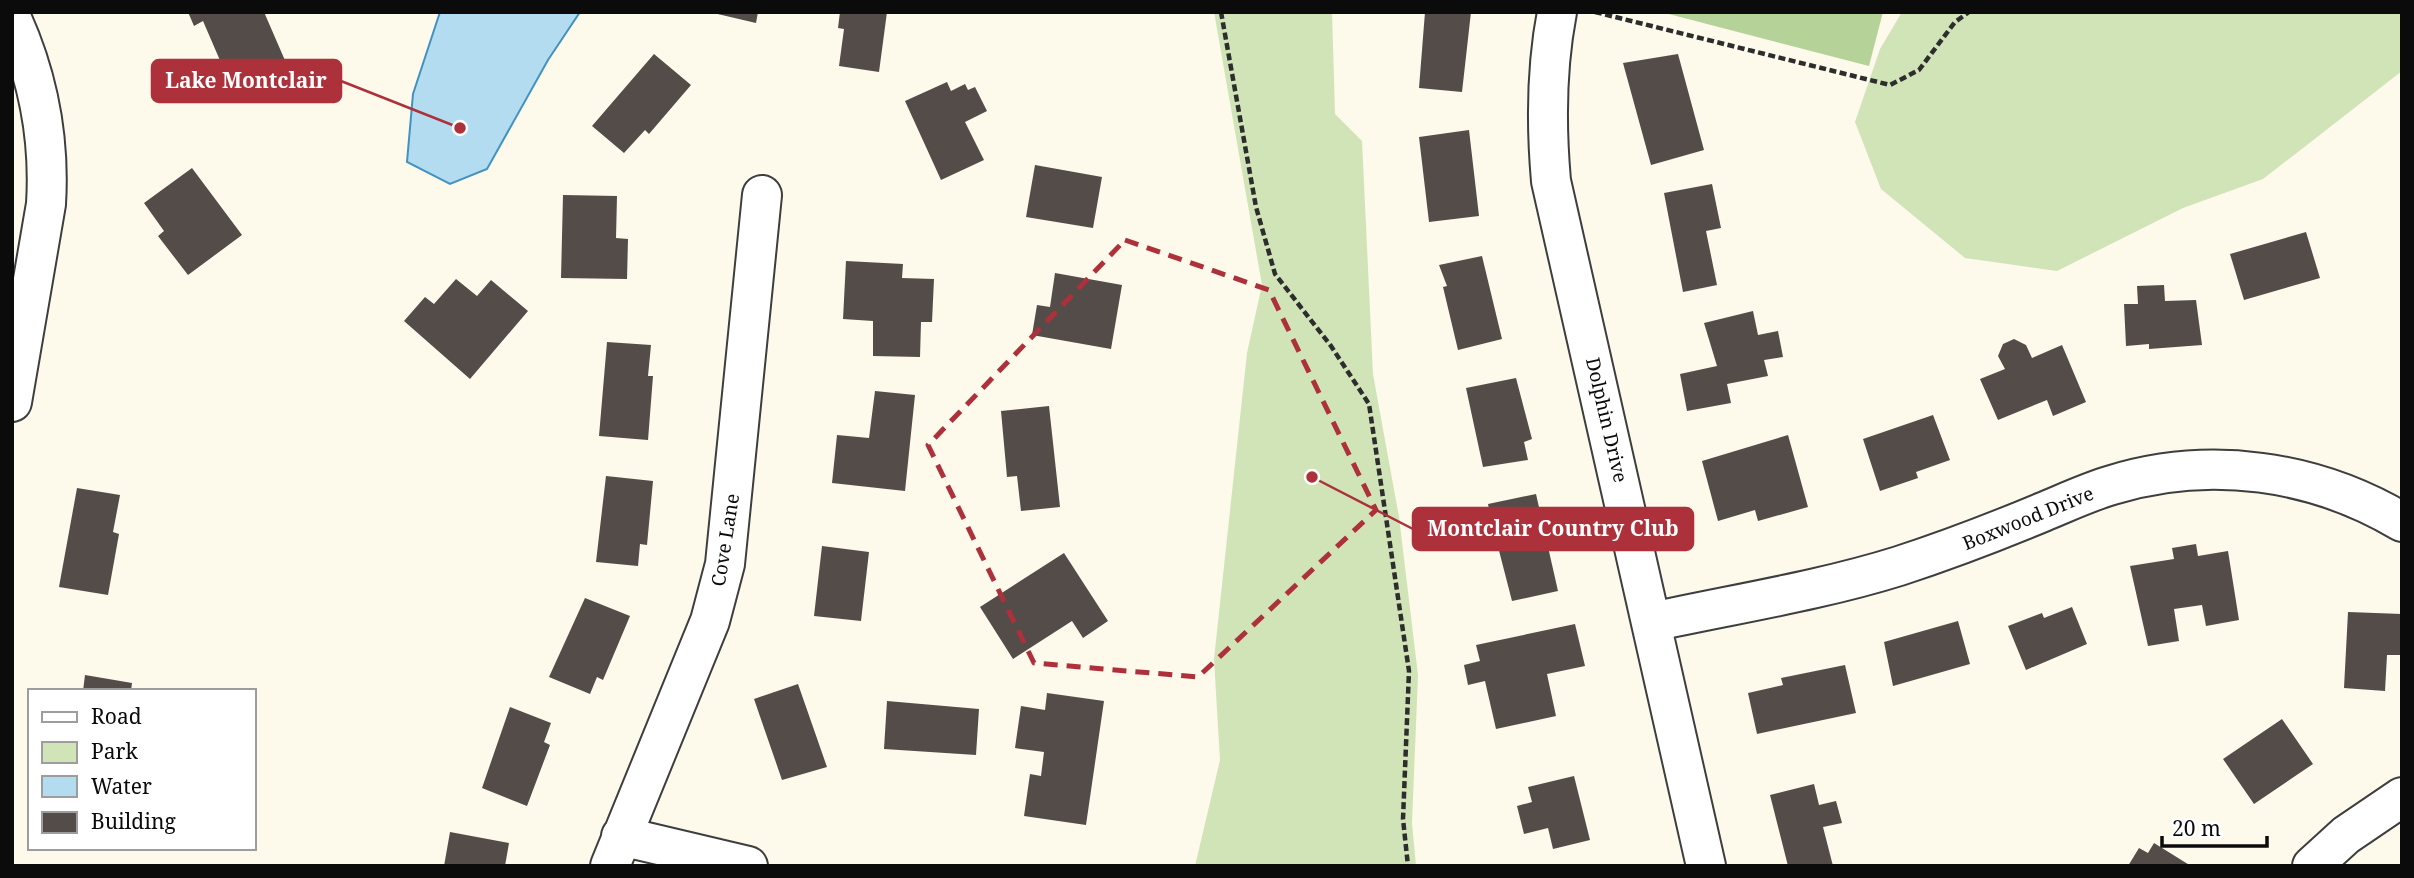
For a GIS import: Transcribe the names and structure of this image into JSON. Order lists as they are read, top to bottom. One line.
{"streets":{"street":["Dolphin Drive","Boxwood Drive","Cove Lane"]},"crossings":[["Dolphin Drive","Boxwood Drive"]],"places":["Lake Montclair","Montclair Country Club"],"legend":["Road","Park","Water","Building"],"scale_bar":"20 m"}
